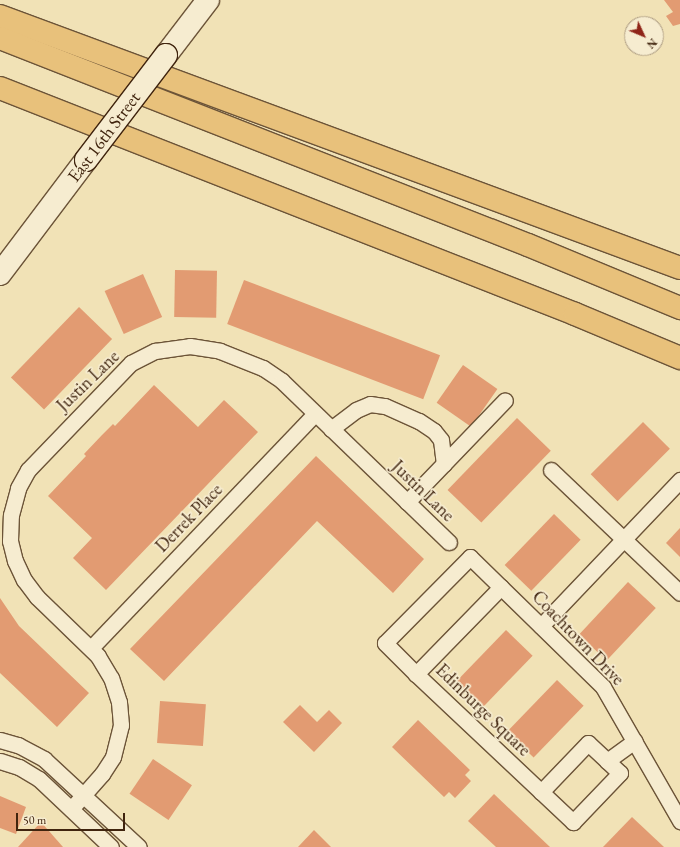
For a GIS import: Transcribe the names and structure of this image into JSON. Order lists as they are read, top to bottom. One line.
{"streets":{"street":["East 16th Street","Justin Lane","Derrek Place","Coachtown Drive","Edinburge Square"]},"crossings":[["Justin Lane","Derrek Place"],["Coachtown Drive","Edinburge Square"]],"scale_bar":"50 m","north":"bottom right"}
